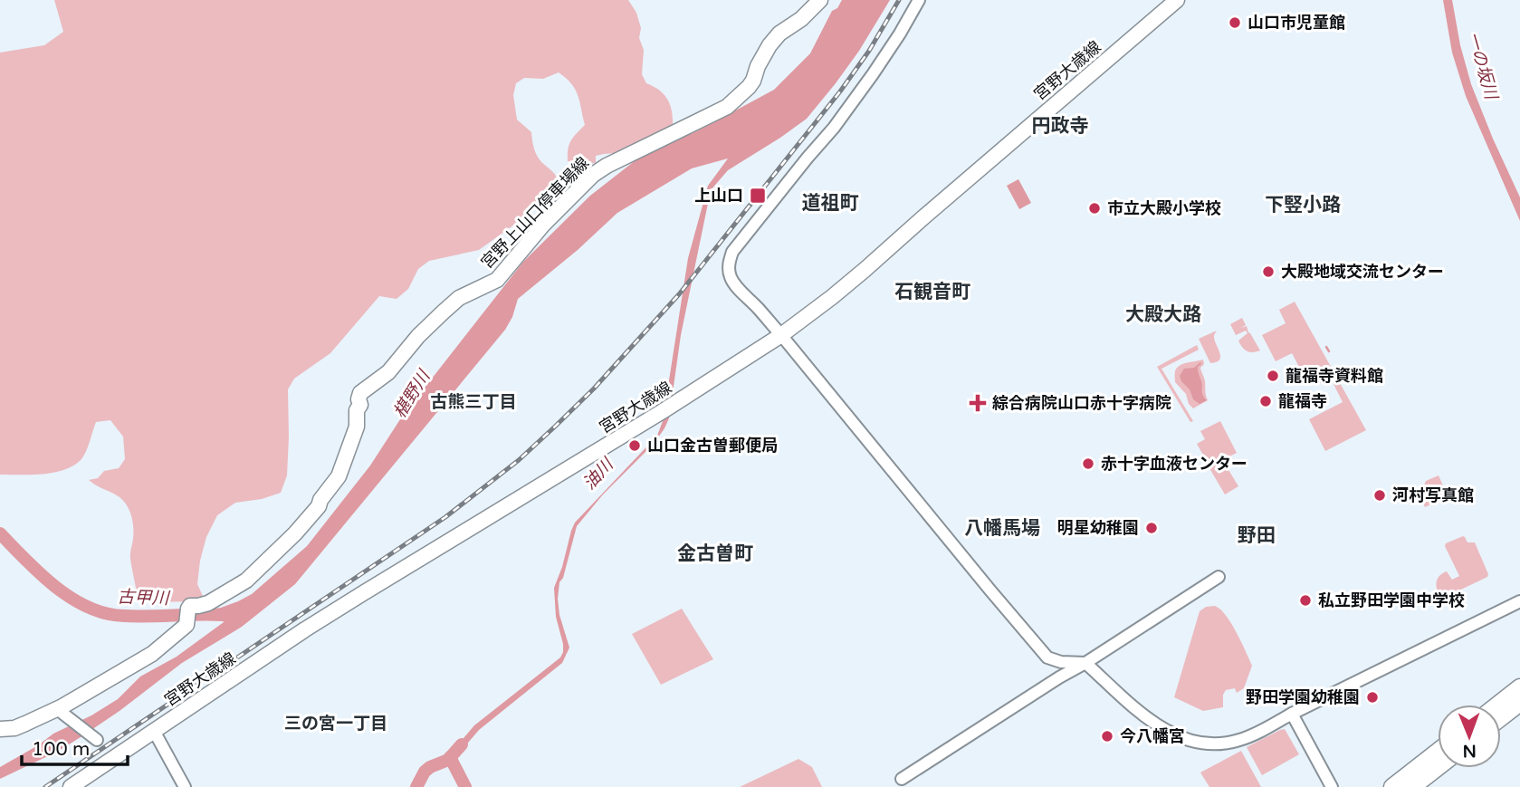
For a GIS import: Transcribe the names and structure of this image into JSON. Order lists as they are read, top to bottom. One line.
{"streets":{"main road":["宮野大歳線","宮野上山口停車場線"]},"districts":["円政寺","道祖町","下竪小路","石観音町","大殿大路","古熊三丁目","八幡馬場","野田","金古曽町","三の宮一丁目"],"water":["一の坂川","椹野川","油川","古甲川"],"places":{"other":["山口市児童館","市立大殿小学校","大殿地域交流センター","龍福寺資料館","龍福寺","山口金古曽郵便局","赤十字血液センター","河村写真館","明星幼稚園","私立野田学園中学校","野田学園幼稚園","今八幡宮"],"transit":["上山口"],"health":["綜合病院山口赤十字病院"]},"scale_bar":"100 m","north":"bottom"}
